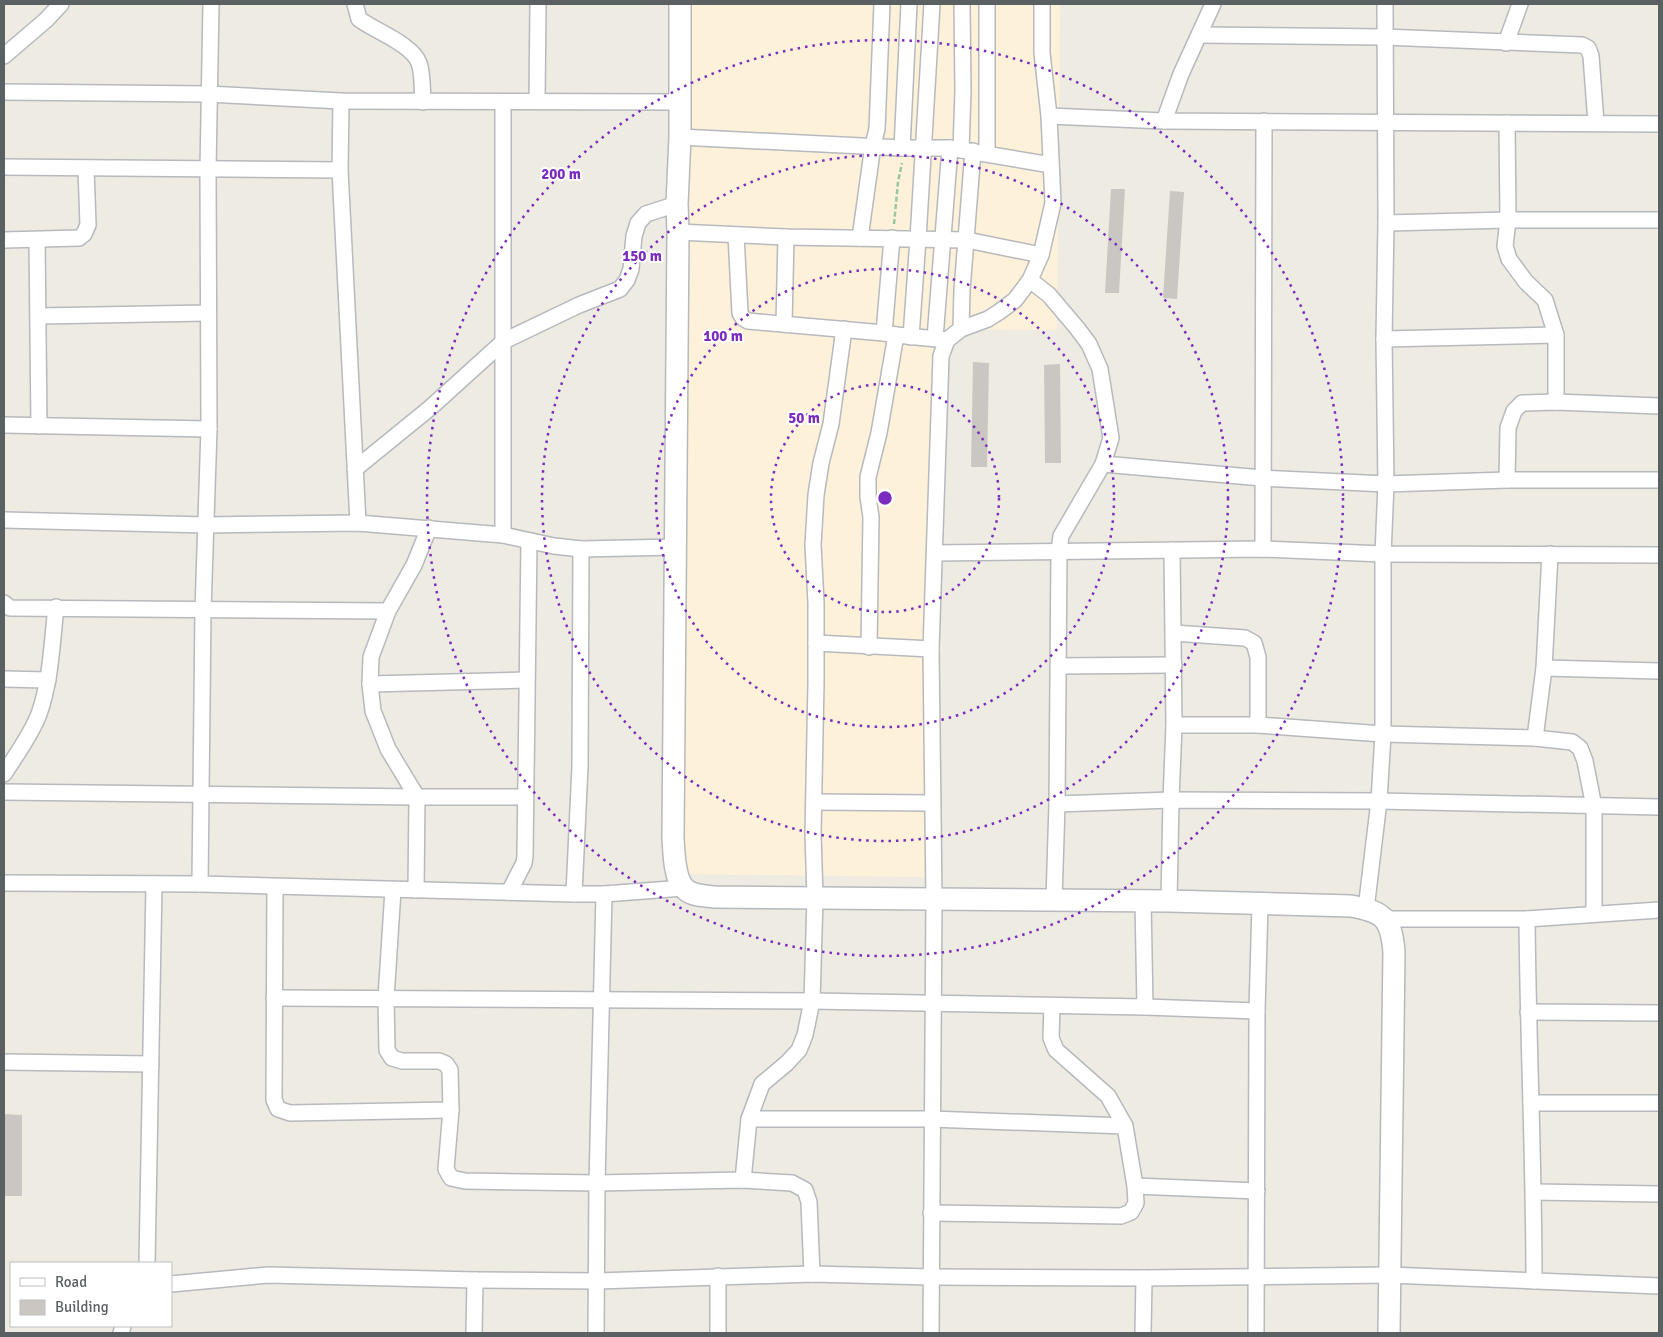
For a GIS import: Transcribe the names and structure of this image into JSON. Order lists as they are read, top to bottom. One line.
{"legend":["Road","Building"],"rings":["200 m","150 m","100 m","50 m"]}
